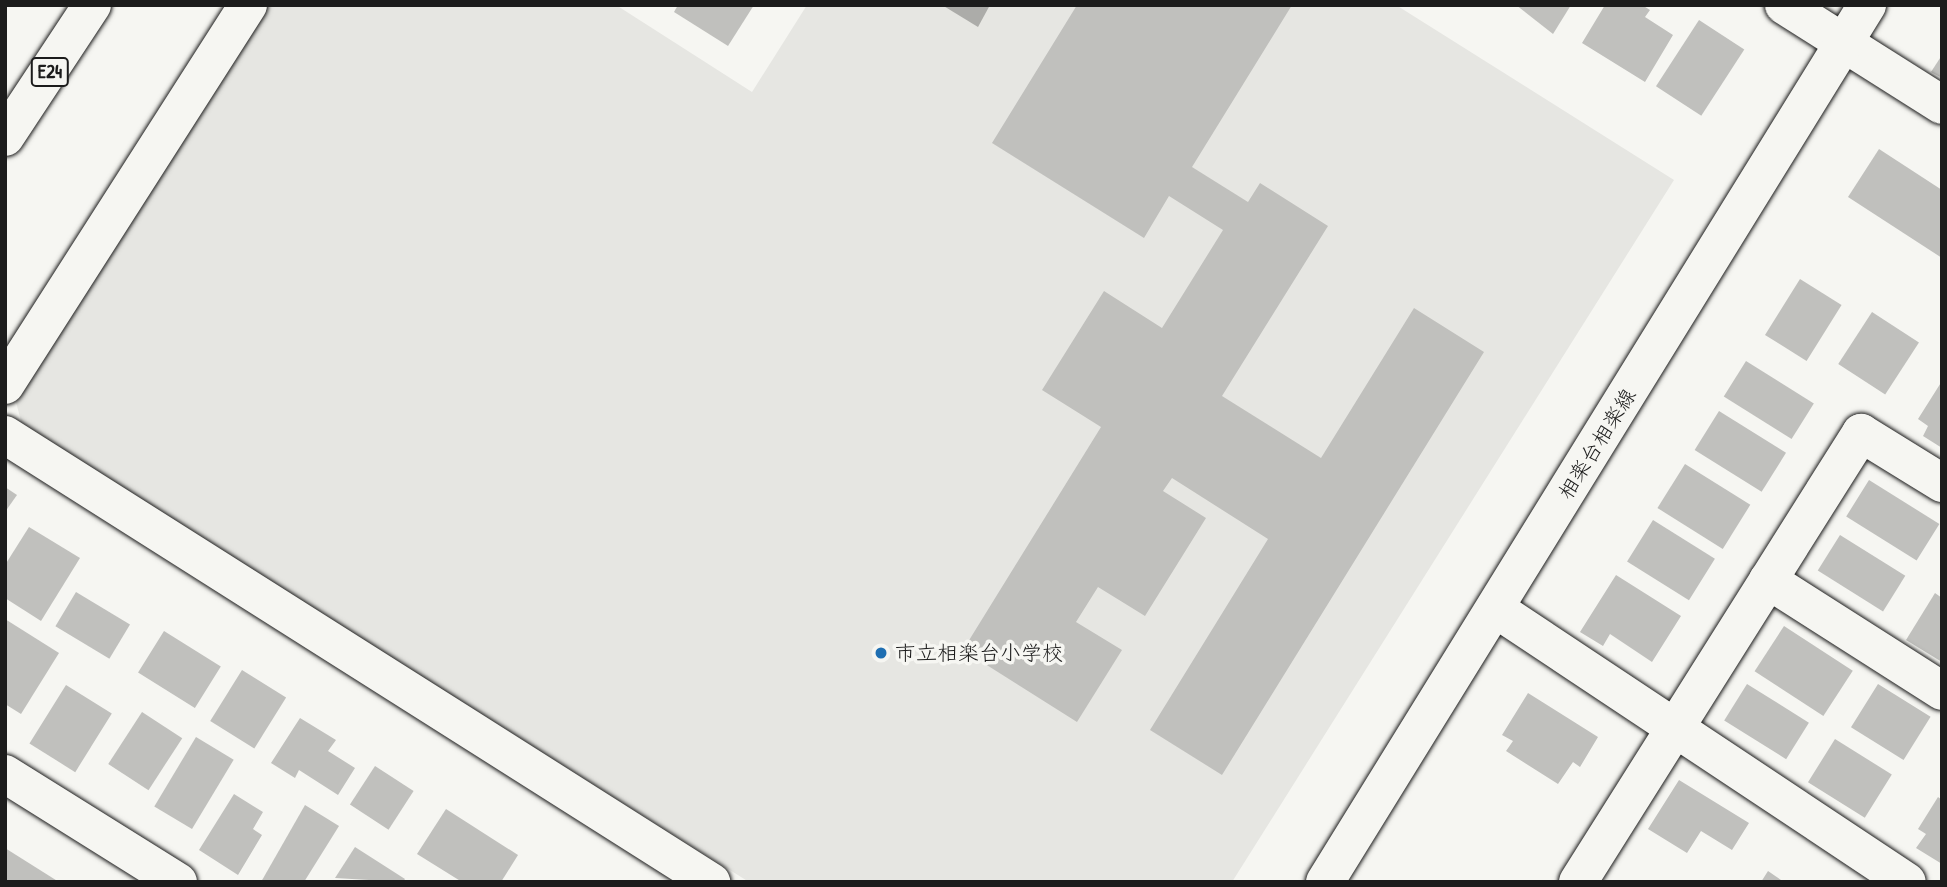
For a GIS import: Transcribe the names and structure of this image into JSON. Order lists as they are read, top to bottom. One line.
{"streets":{"main road":["E24","相楽台相楽線"]},"places":["市立相楽台小学校"]}
